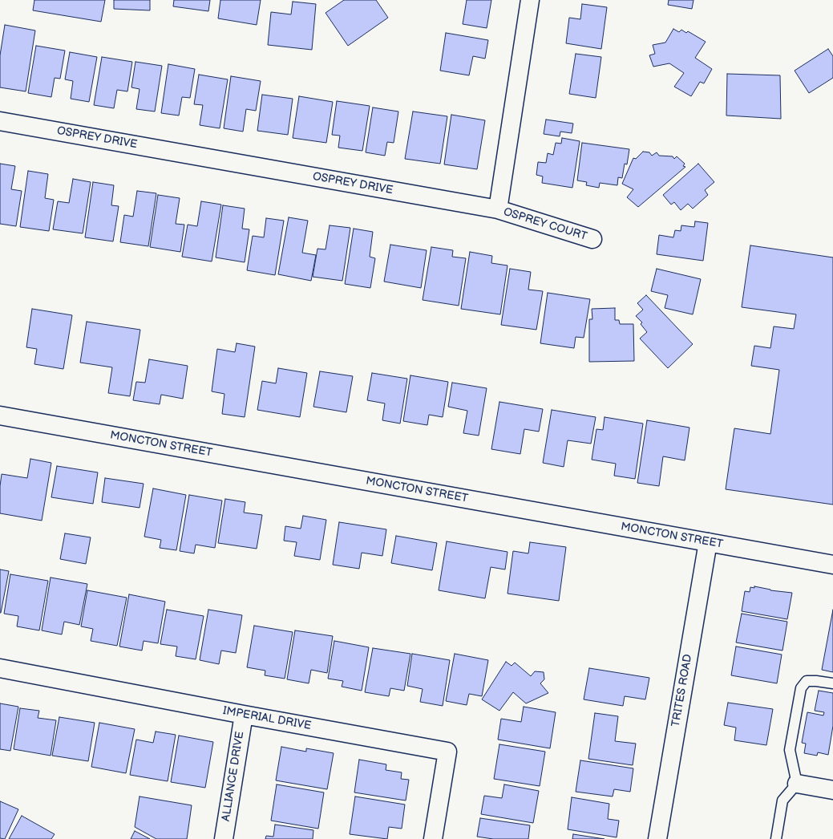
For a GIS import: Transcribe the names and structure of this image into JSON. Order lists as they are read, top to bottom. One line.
{"streets":{"street":["OSPREY DRIVE","OSPREY COURT","MONCTON STREET","TRITES ROAD","IMPERIAL DRIVE","ALLIANCE DRIVE"]},"crossings":[["OSPREY DRIVE","OSPREY COURT"],["MONCTON STREET","TRITES ROAD"],["IMPERIAL DRIVE","ALLIANCE DRIVE"]]}
